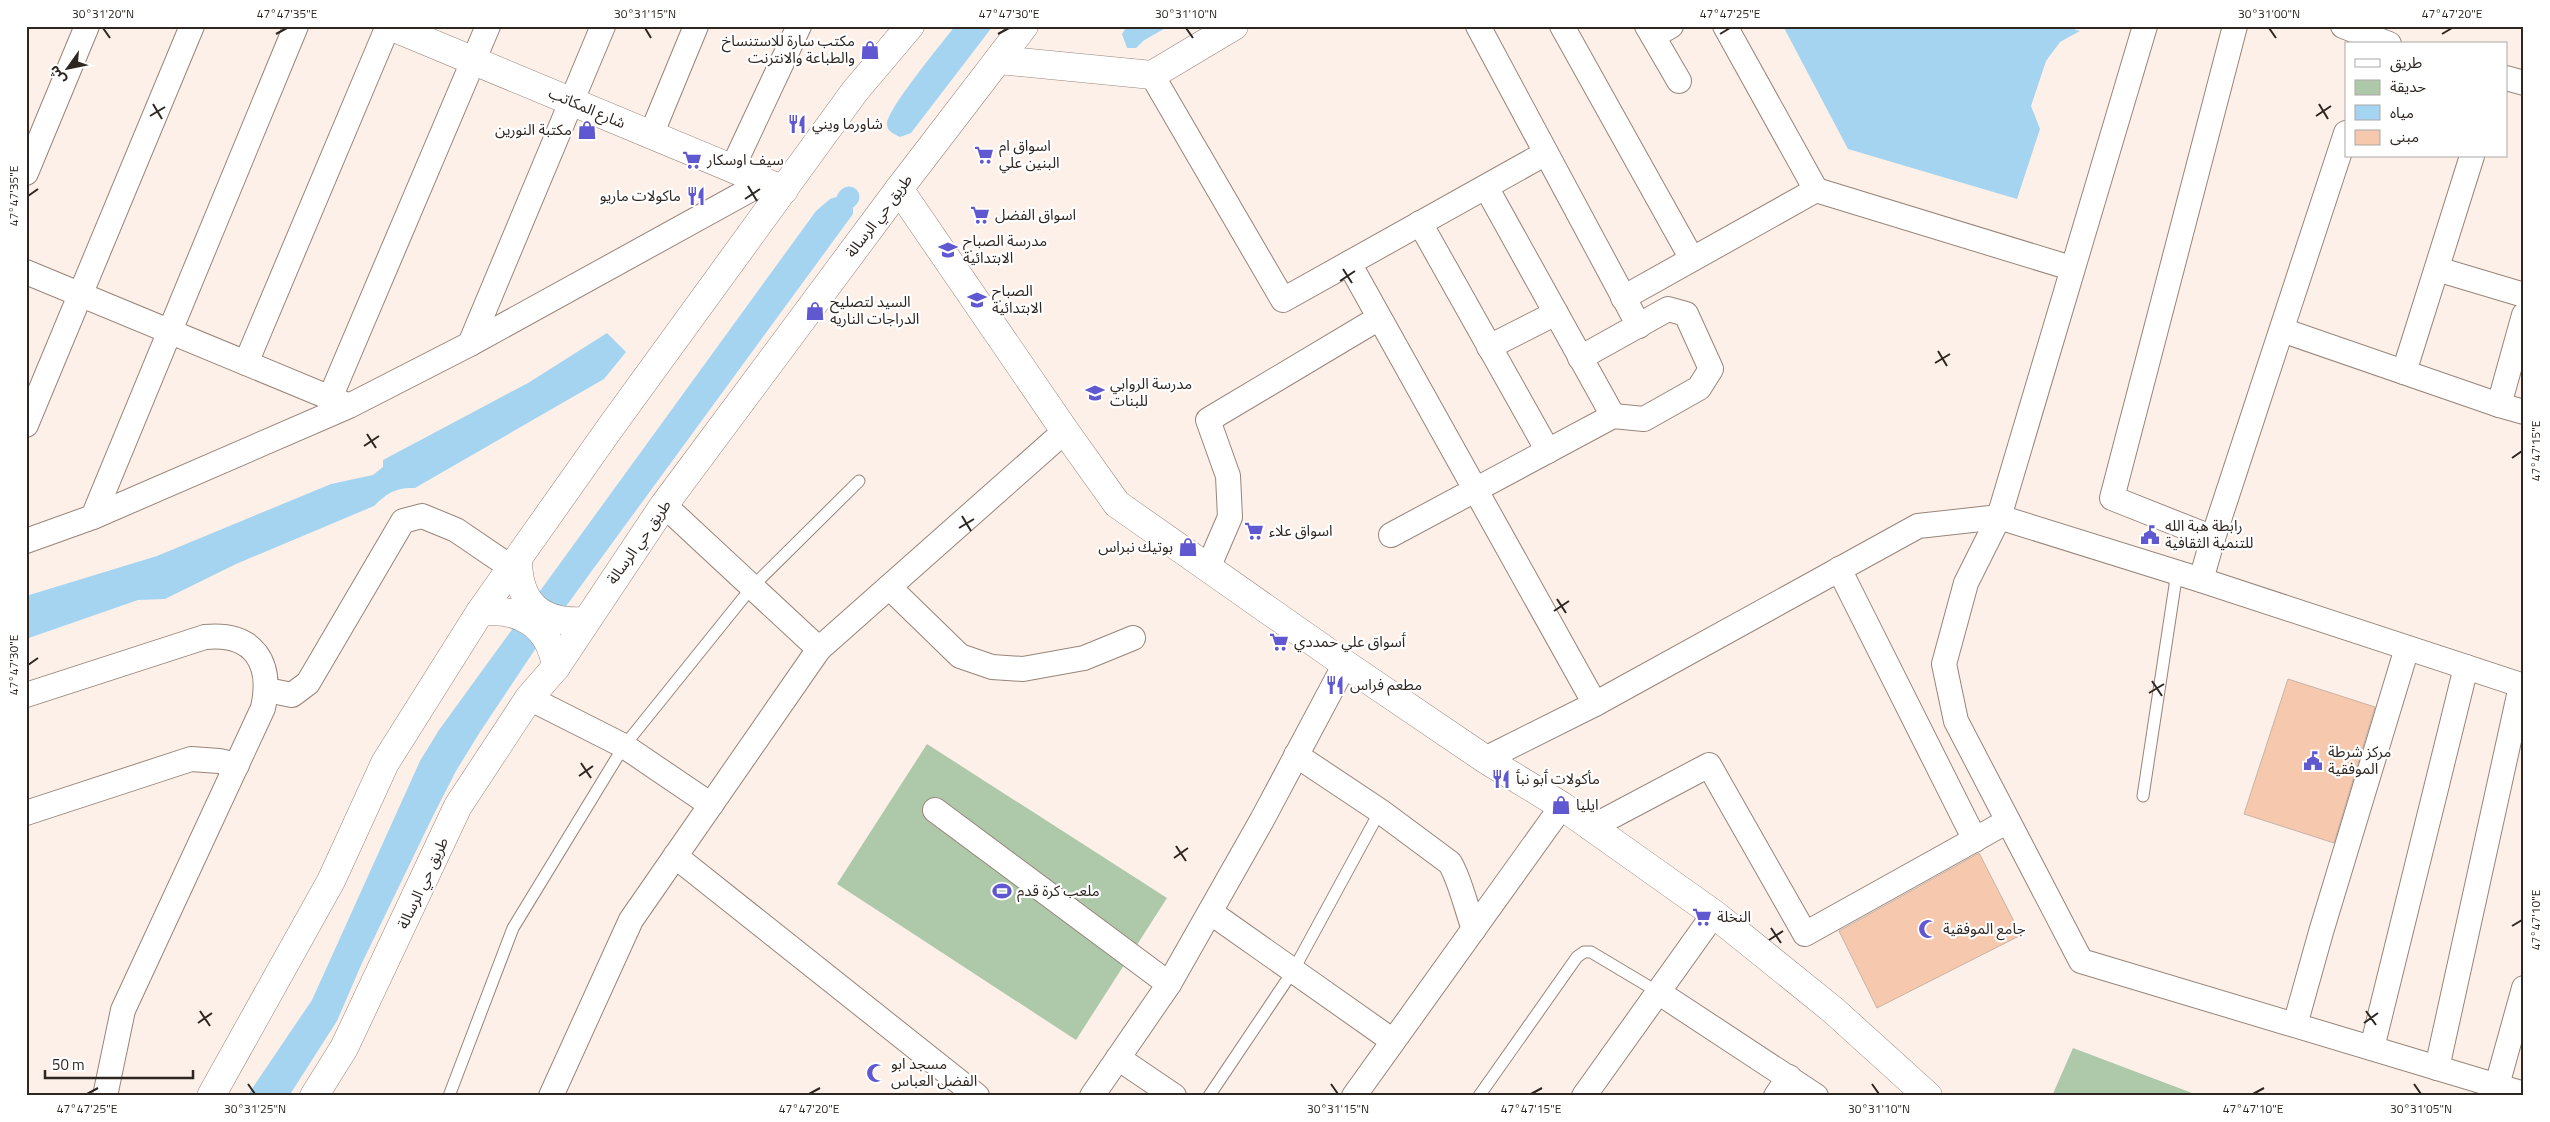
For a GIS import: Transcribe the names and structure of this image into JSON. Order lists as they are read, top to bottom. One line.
{"streets":{"main road":["شارع المكاتب","طريق حي الرسالة"]},"places":{"shop":["مكتب سارة للاستنساخ والطباعة والانترنت","مكتبة النورين","السيد لتصليح الدراجات الناريه","بوتيك نبراس","ايليا"],"restaurant":["شاورما ويني","ماكولات ماريو","مطعم فراس","مأكولات ٲبو نبٲ"],"supermarket":["اسواق ام البنين علي","سيف اوسكار","اسواق الفضل","اسواق علاء","ٲسواق علي حمددي","النخلة"],"school or university":["مدرسة الصباح الابتدائية","الصباح الابتدائية","مدرسة الروابي للبنات"],"public building":["رابطة هبة الله للتنمية الثقافية","مركز شرطة الموفقية"],"sports":["ملعب كرة قدم"],"mosque":["جامع الموفقية","مسجد ابو الفضل العباس"]},"legend":["طريق","حديقة","مياه","مبنى"],"scale_bar":"50 m","north":"bottom left","coordinates":["30°31'20\"N","47°47'35\"E","30°31'15\"N","47°47'30\"E","30°31'10\"N","47°47'25\"E","30°31'00\"N","47°47'20\"E","47°47'15\"E","47°47'10\"E","30°31'25\"N","30°31'05\"N"]}
